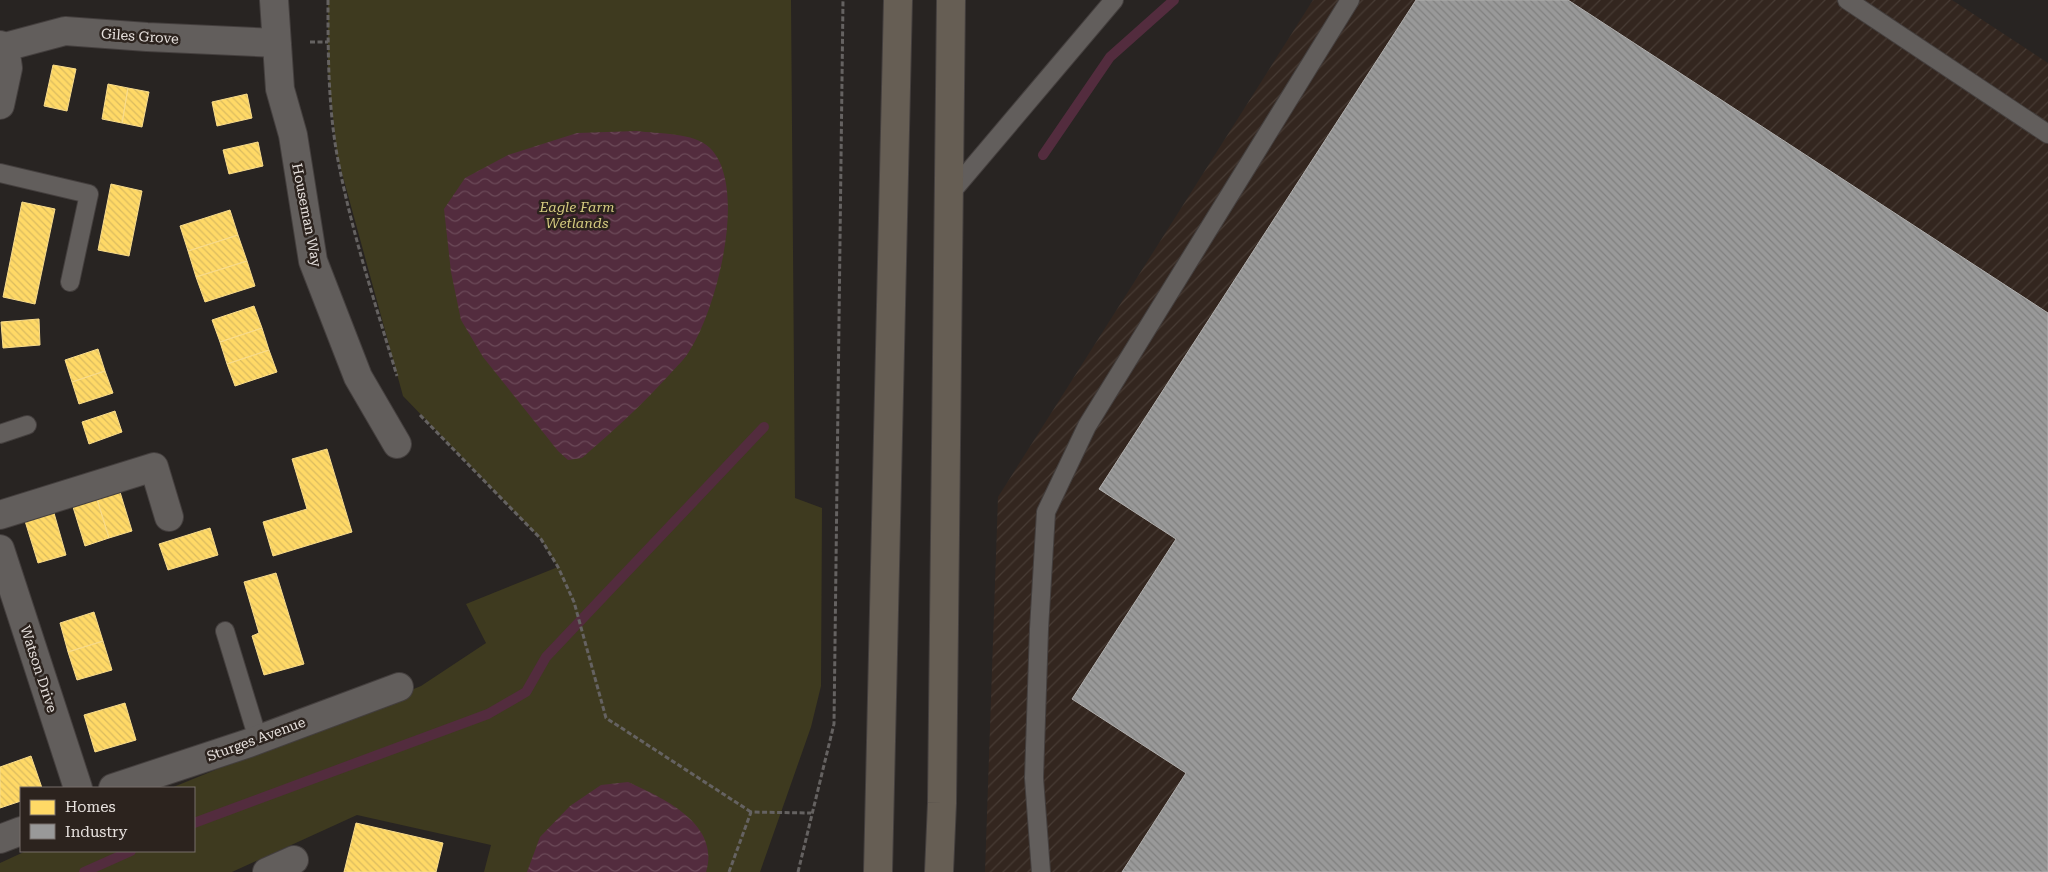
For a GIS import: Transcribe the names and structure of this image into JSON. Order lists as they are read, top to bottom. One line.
{"streets":{"street":["Giles Grove","Houseman Way","Watson Drive","Sturges Avenue"]},"crossings":[["Giles Grove","Houseman Way"]],"parks":["Eagle Farm Wetlands"],"legend":["Homes","Industry"]}
